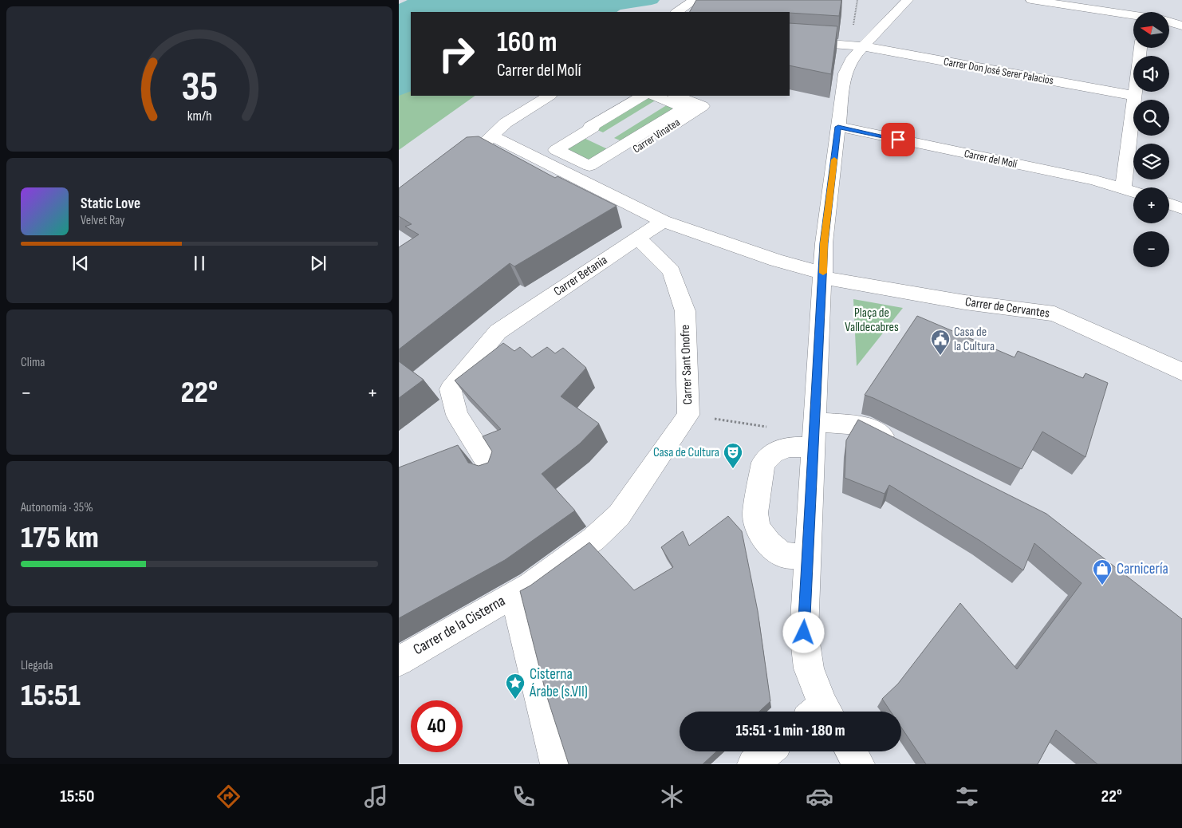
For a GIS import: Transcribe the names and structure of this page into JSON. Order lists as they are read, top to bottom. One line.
{"streets":{"street":["Carrer Don José Serer Palacios","Carrer Vinatea","Carrer del Molí","Carrer Betania","Carrer de Cervantes","Carrer Sant Onofre","Carrer de la Cisterna"]},"crossings":[["Carrer Betania","Carrer Sant Onofre"],["Carrer Sant Onofre","Carrer de la Cisterna"]],"parks":["Plaça de Valldecabres"],"places":{"public building":["Casa de la Cultura"],"theatre":["Casa de Cultura"],"shop":["Carnicería"],"place":["Cisterna Árabe (s.VII)"]},"north":"left","page":{"map_buttons":["+","−"],"turn":["160 m","Carrer del Molí"],"song":["Static Love","Velvet Ray"],"tile":["Clima",["Autonomía · 35%","175 km"],["Llegada","15:51"]],"heat":["−","22°","+"],"limit":"40","trip":"15:51 · 1 min · 180 m","tabs":["15:50","22°"],"gauge":["35","km/h"]}}
